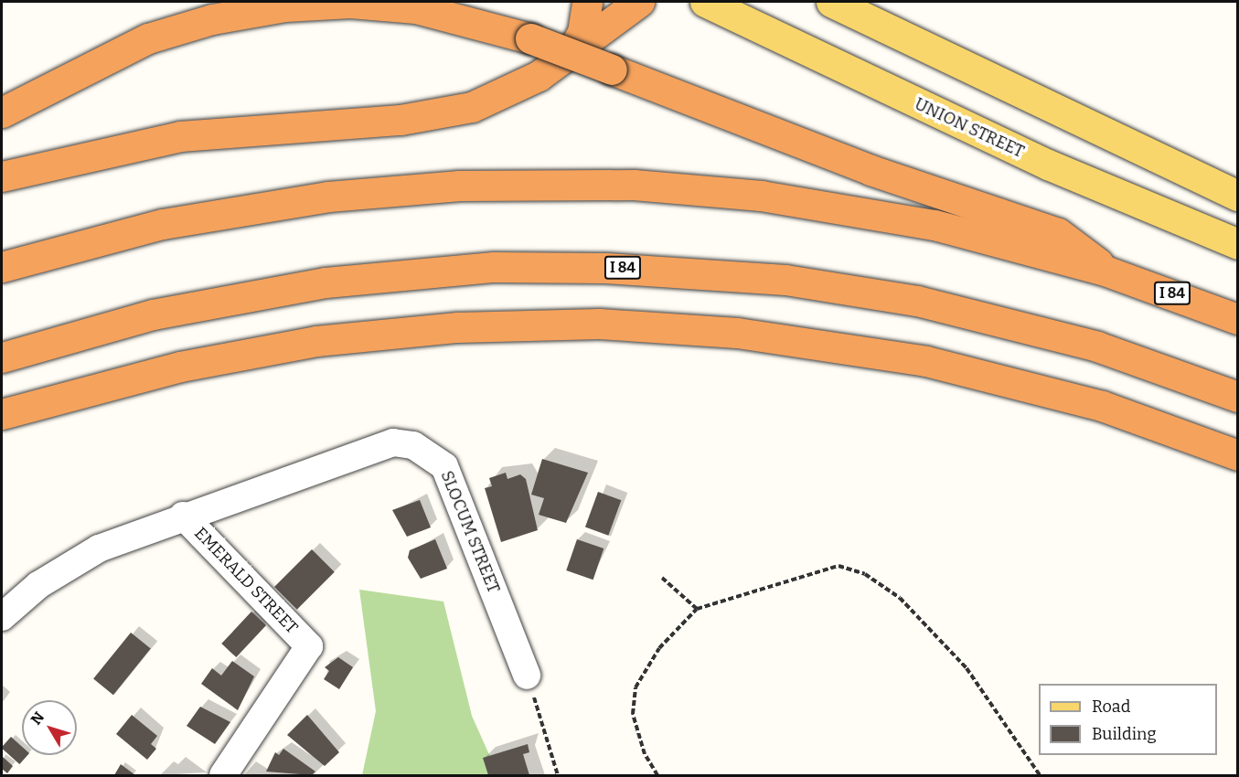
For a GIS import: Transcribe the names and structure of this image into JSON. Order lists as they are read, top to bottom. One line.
{"streets":{"highway":["I 84"],"main road":["UNION STREET"],"street":["SLOCUM STREET","EMERALD STREET"]},"crossings":[["SLOCUM STREET","EMERALD STREET"]],"legend":["Road","Building"],"north":"top left"}
